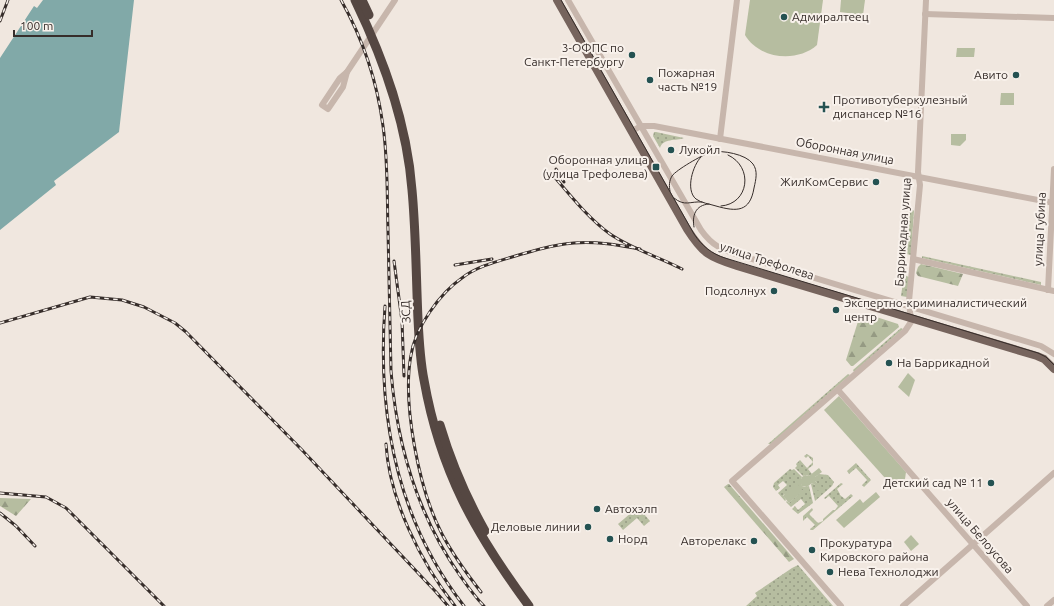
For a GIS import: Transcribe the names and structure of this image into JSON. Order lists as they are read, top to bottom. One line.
{"streets":{"highway":["ЗСД"],"main road":["улица Трефолева"],"street":["Оборонная улица","улица Губина","Баррикадная улица","улица Белоусова"]},"crossings":[["Оборонная улица","улица Губина"],["Оборонная улица","Баррикадная улица"],["Оборонная улица","улица Трефолева"],["Баррикадная улица","улица Трефолева"],["Баррикадная улица","улица Белоусова"]],"places":{"other":["Адмиралтеец","3-ОФПС по Санкт-Петербургу","Авито","Пожарная часть №19","Лукойл","ЖилКомСервис","Подсолнух","Экспертно-криминалистический центр","На Баррикадной","Детский сад № 11","Автохэлп","Деловые линии","Норд","Авторелакс","Прокуратура Кировского района","Нева Технолоджи"],"health":["Противотуберкулезный диспансер №16"],"transit":["Оборонная улица (улица Трефолева)"]},"scale_bar":"100 m"}
